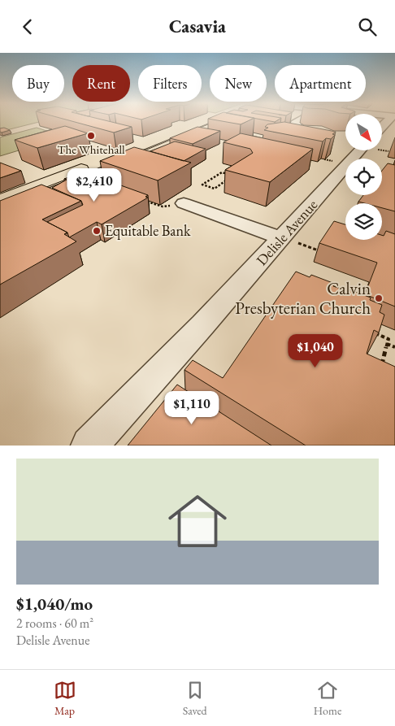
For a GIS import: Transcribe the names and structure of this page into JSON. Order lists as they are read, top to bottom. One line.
{"streets":{"street":["Delisle Avenue"]},"places":["The Whitehall","Equitable Bank","Calvin Presbyterian Church"],"north":"bottom right","page":{"header":"Casavia","chip":["Buy","Rent","Filters","New","Apartment"],"price":["$2,410","$1,040","$1,110"],"list":[{"name":"$1,040/mo","note":"2 rooms · 60 m² · Delisle Avenue"}],"tabs":["Map","Saved","Home"]}}
